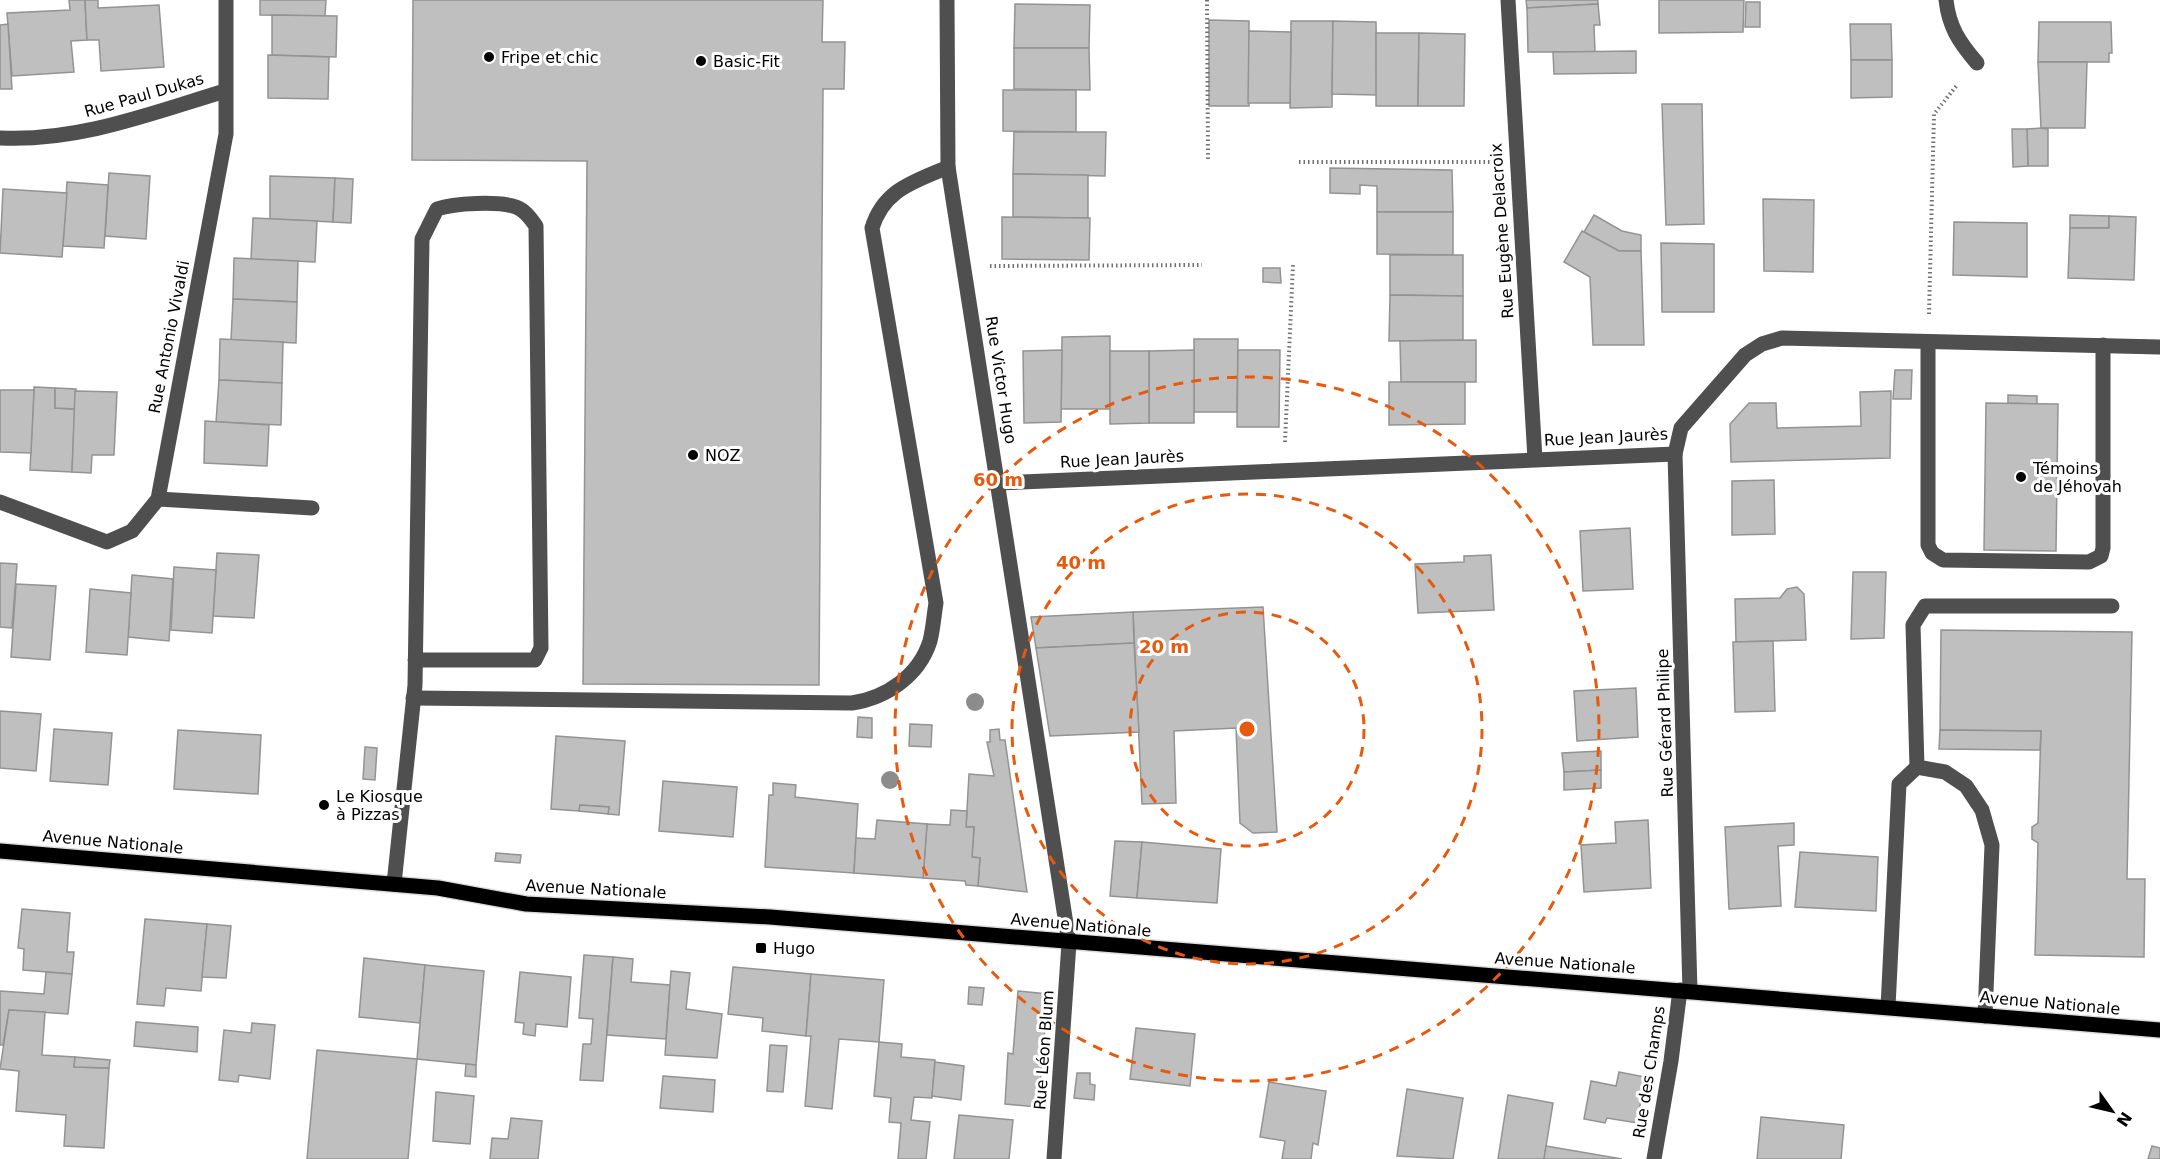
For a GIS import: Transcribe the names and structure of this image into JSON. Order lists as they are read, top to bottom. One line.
{"streets":{"main road":["Avenue Nationale"],"street":["Rue Paul Dukas","Rue Eugène Delacroix","Rue Antonio Vivaldi","Rue Victor Hugo","Rue Jean Jaurès","Rue Gérard Philipe","Rue Léon Blum","Rue des Champs"]},"crossings":[["Rue Paul Dukas","Rue Antonio Vivaldi"],["Rue Eugène Delacroix","Rue Jean Jaurès"],["Rue Victor Hugo","Rue Jean Jaurès"],["Rue Victor Hugo","Avenue Nationale"],["Rue Victor Hugo","Rue Léon Blum"],["Rue Jean Jaurès","Rue Gérard Philipe"],["Rue Gérard Philipe","Avenue Nationale"],["Rue Gérard Philipe","Rue des Champs"],["Avenue Nationale","Rue Léon Blum"],["Avenue Nationale","Rue des Champs"]],"places":{"other":["Fripe et chic","Basic-Fit","NOZ","Témoins de Jéhovah","Le Kiosque à Pizzas"],"transit":["Hugo"]},"north":"bottom right","rings":["60 m","40 m","20 m"]}
